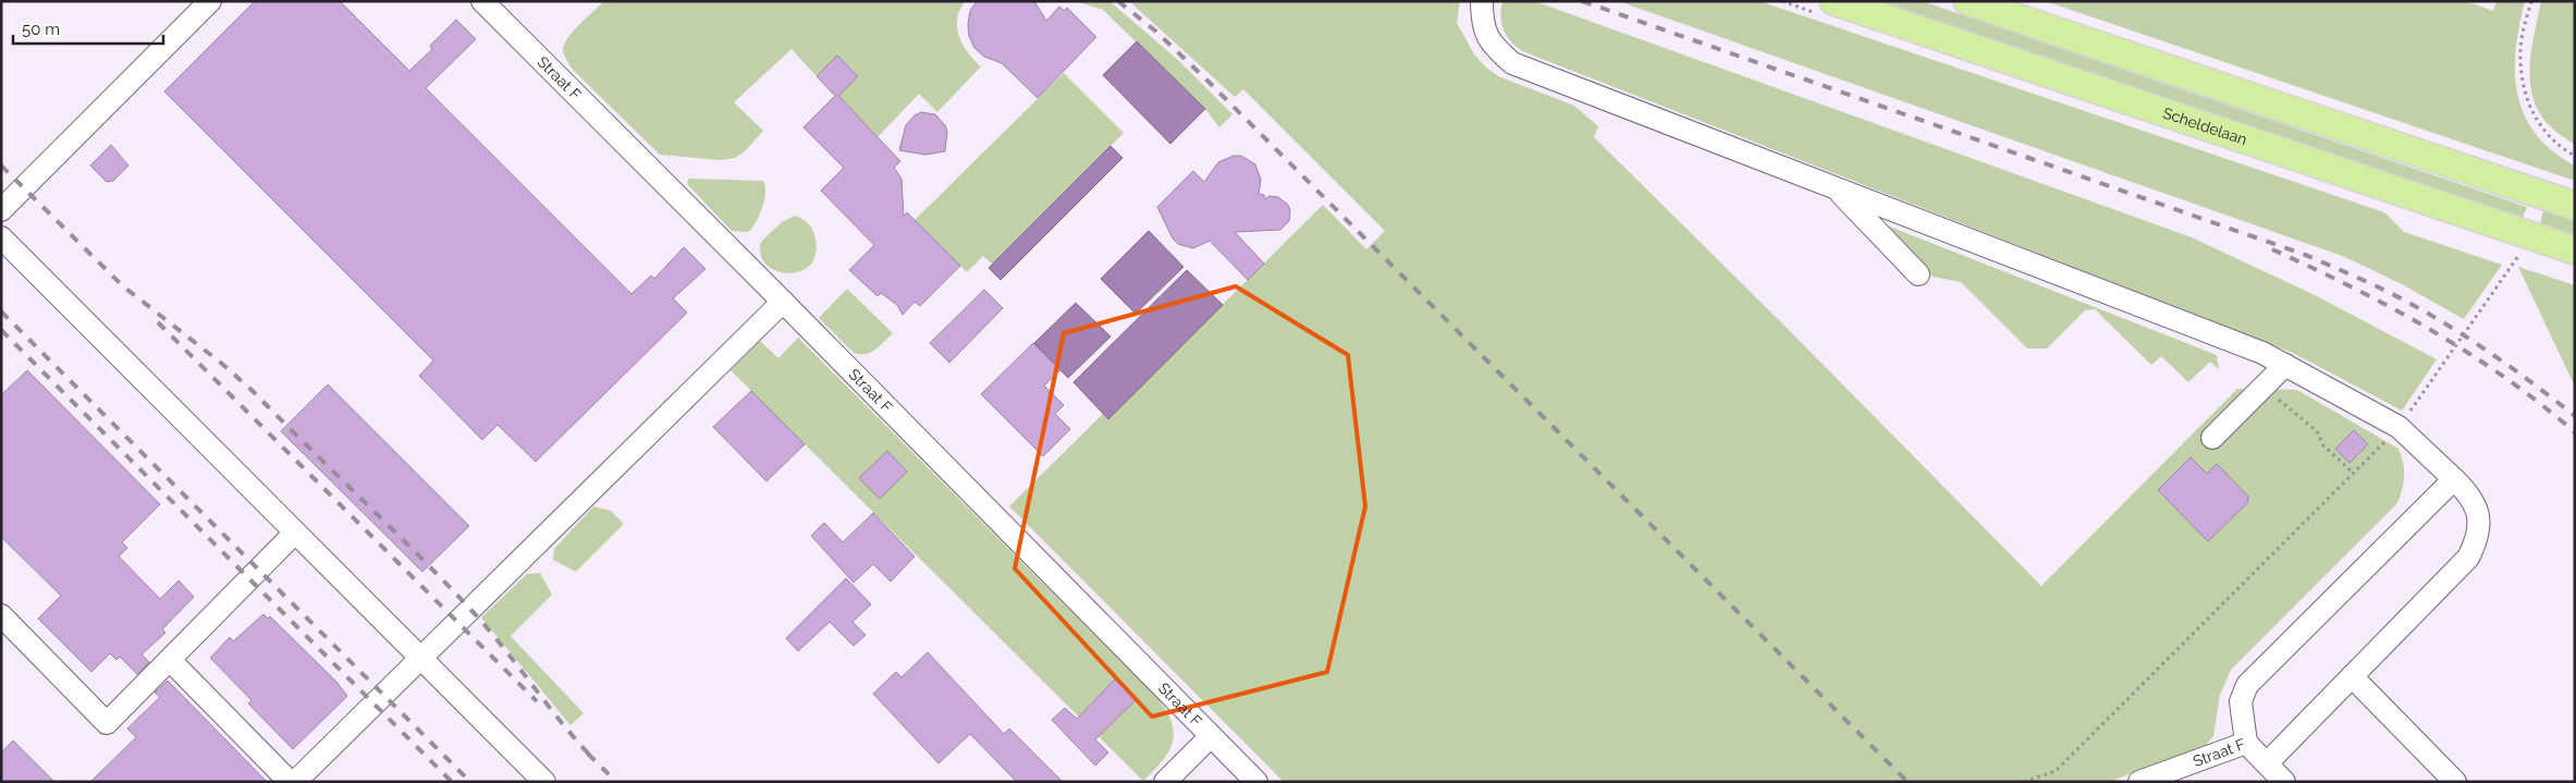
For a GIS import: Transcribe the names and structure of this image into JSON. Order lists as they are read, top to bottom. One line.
{"streets":{"main road":["Scheldelaan"],"street":["Straat F"]},"scale_bar":"50 m"}
